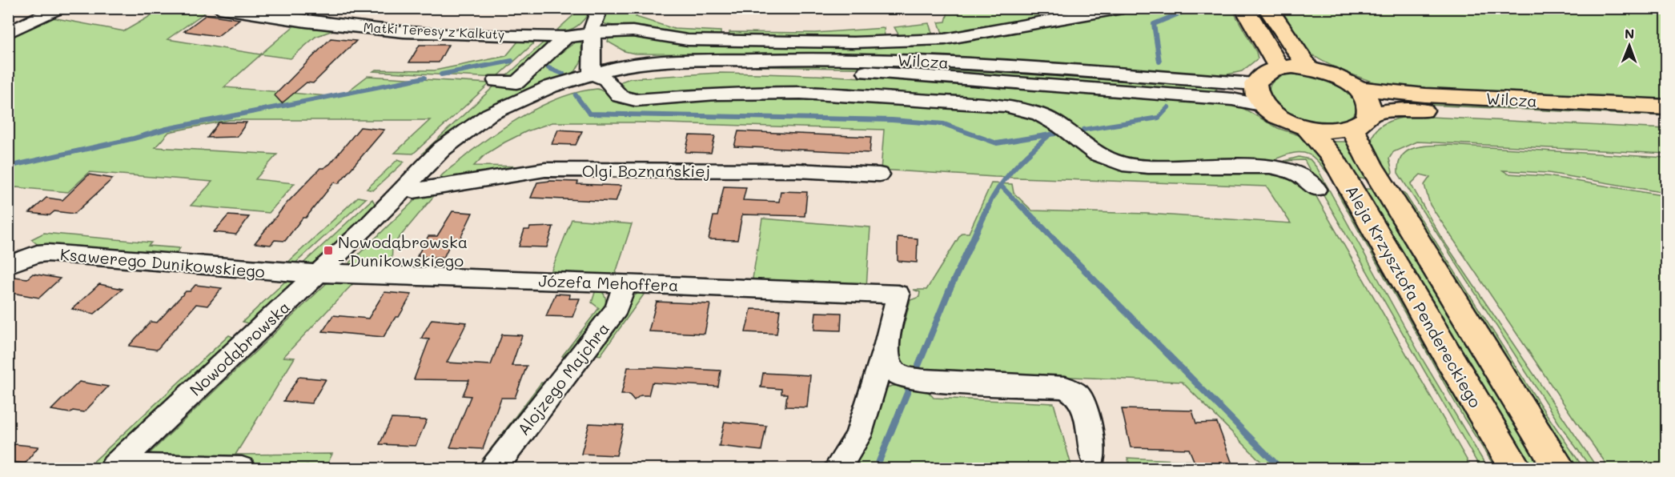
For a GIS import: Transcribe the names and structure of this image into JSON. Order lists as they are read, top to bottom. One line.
{"streets":{"main road":["Wilcza","Aleja Krzysztofa Pendereckiego"],"street":["Matki Teresy z Kalkuty","Olgi Boznańskiej","Ksawerego Dunikowskiego","Józefa Mehoffera","Nowodąbrowska","Alojzego Majchra"]},"crossings":[["Wilcza","Aleja Krzysztofa Pendereckiego"],["Wilcza","Nowodąbrowska"],["Olgi Boznańskiej","Nowodąbrowska"],["Ksawerego Dunikowskiego","Józefa Mehoffera"],["Ksawerego Dunikowskiego","Nowodąbrowska"],["Józefa Mehoffera","Nowodąbrowska"],["Józefa Mehoffera","Alojzego Majchra"]],"places":{"transit":["Nowodąbrowska - Dunikowskiego"]},"north":"top"}
